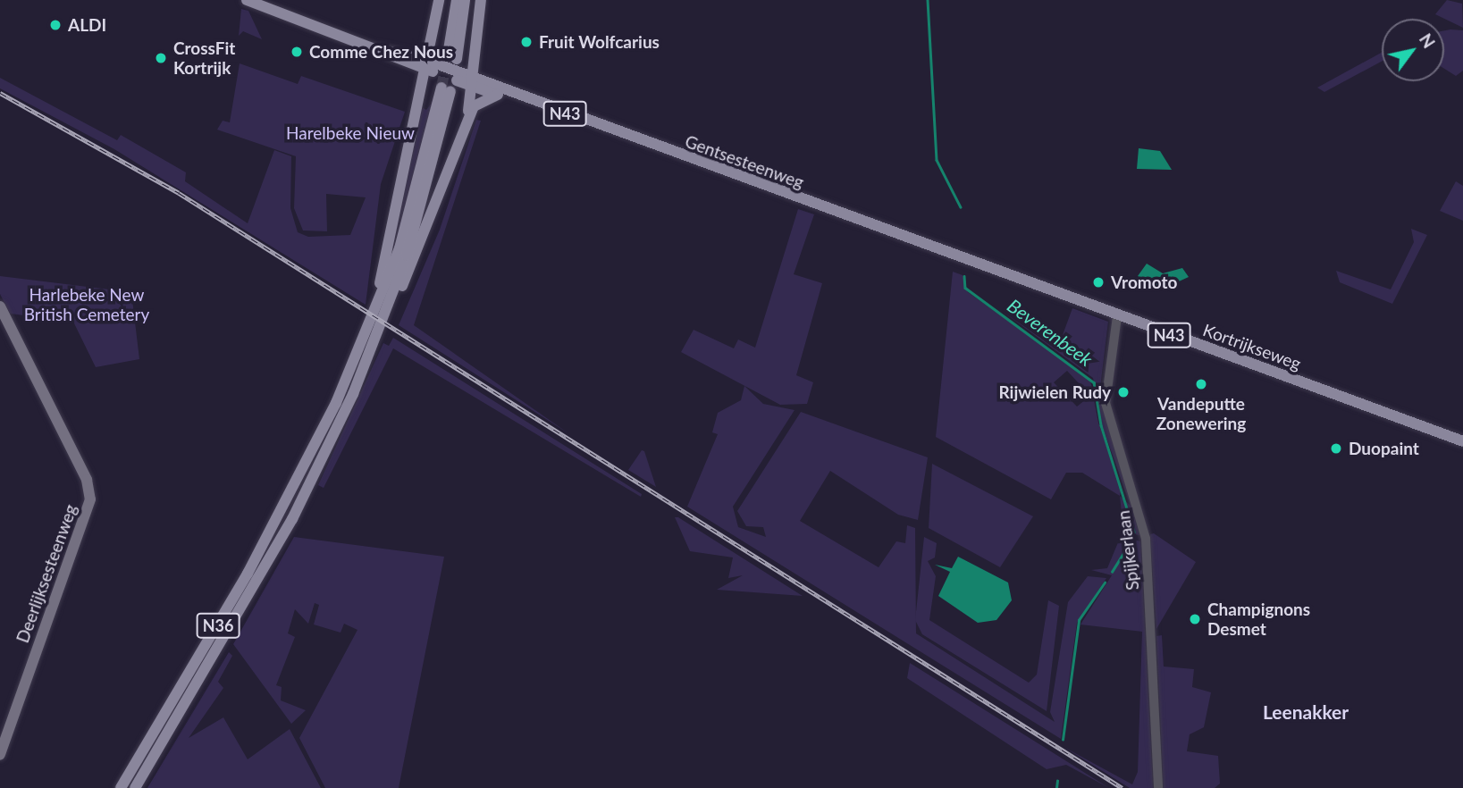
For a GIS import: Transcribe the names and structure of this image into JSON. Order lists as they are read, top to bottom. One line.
{"streets":{"main road":["N43","Gentsesteenweg","Kortrijkseweg","Deerlijksesteenweg","N36"],"street":["Spijkerlaan"]},"crossings":[["Gentsesteenweg","Kortrijkseweg"],["Kortrijkseweg","Spijkerlaan"]],"districts":["Leenakker"],"water":["Beverenbeek"],"parks":["Harelbeke Nieuw","Harlebeke New British Cemetery"],"places":["ALDI","Fruit Wolfcarius","Comme Chez Nous","CrossFit Kortrijk","Vromoto","Vandeputte Zonewering","Rijwielen Rudy","Duopaint","Champignons Desmet"],"north":"top right"}
